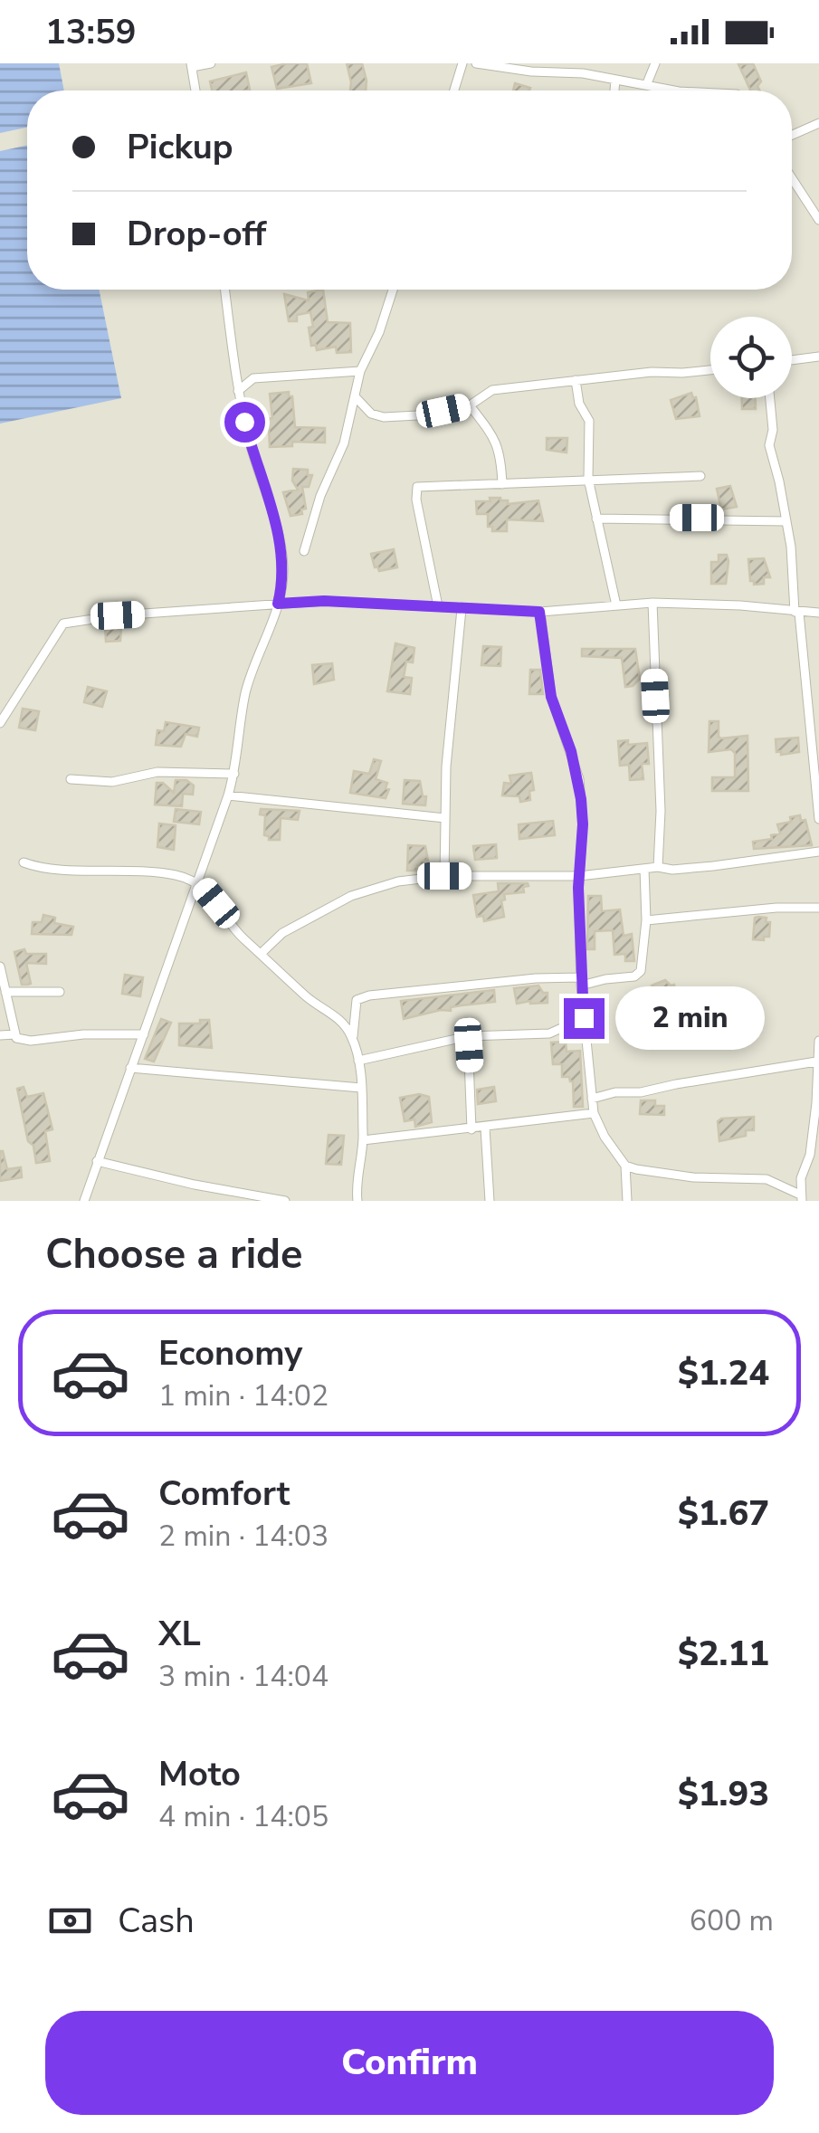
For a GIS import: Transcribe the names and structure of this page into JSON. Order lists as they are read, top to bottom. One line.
{"page":{"status":"13:59","banner":["Pickup","Drop-off"],"bubble":"2 min","heading":"Choose a ride","list":[{"name":"Economy","note":"1 min · 14:02","value":"$1.24"},{"name":"Comfort","note":"2 min · 14:03","value":"$1.67"},{"name":"XL","note":"3 min · 14:04","value":"$2.11"},{"name":"Moto","note":"4 min · 14:05","value":"$1.93"}],"pay":["Cash","600 m"],"buttons":"Confirm"}}
